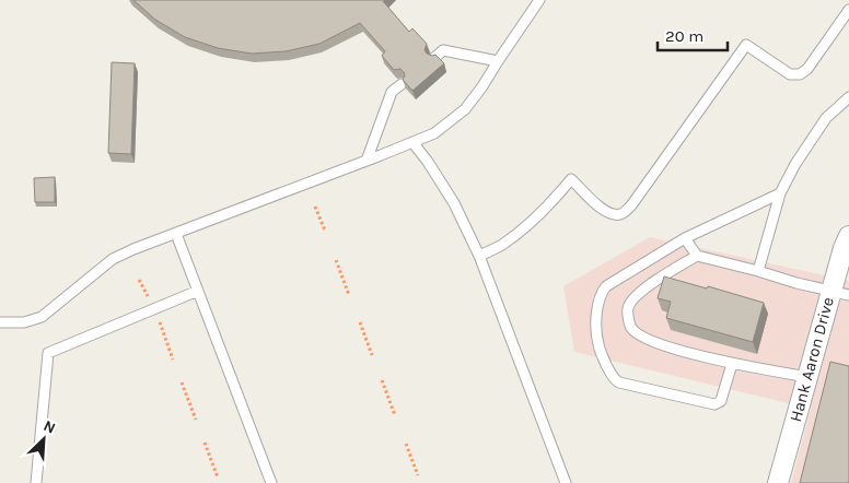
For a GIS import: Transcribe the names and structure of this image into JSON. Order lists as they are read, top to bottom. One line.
{"streets":{"street":["Hank Aaron Drive"]},"scale_bar":"20 m","north":"top right"}
